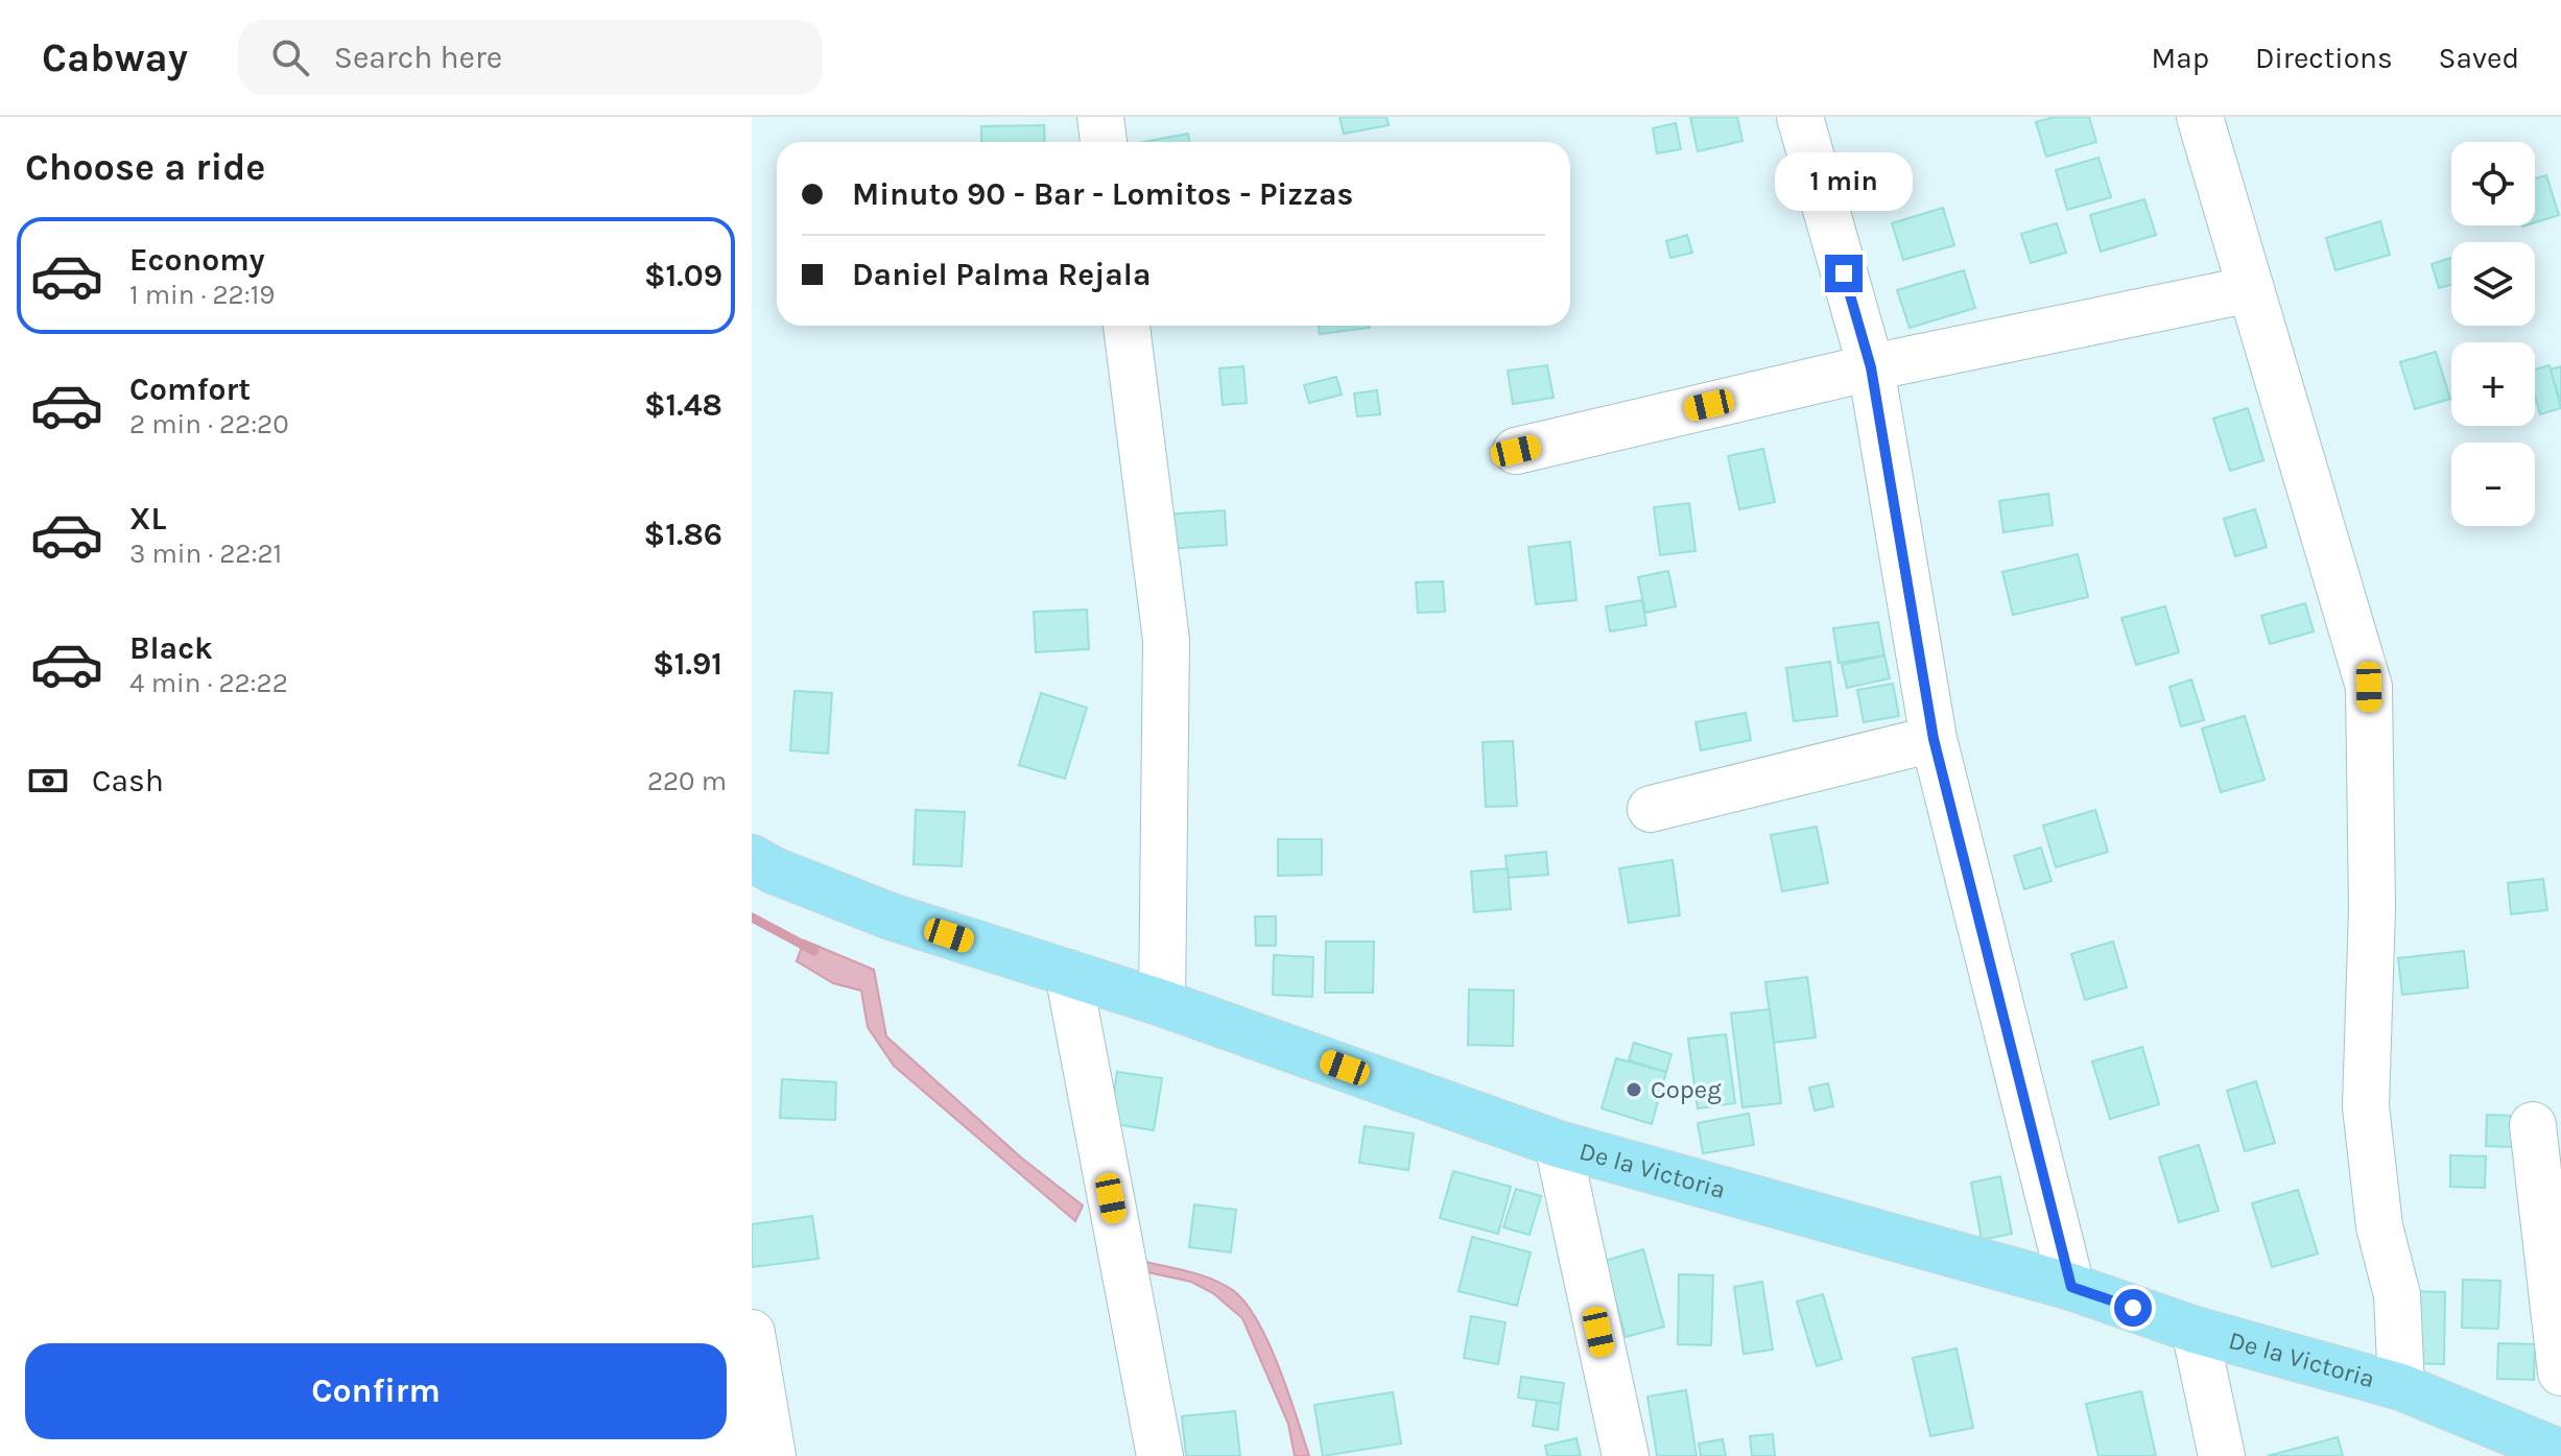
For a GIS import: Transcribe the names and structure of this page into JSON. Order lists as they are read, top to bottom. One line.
{"streets":{"main road":["De la Victoria"]},"places":["Copeg"],"page":{"header":"Cabway","search":"Search here","nav":["Map","Directions","Saved"],"heading":"Choose a ride","map_buttons":["+","−"],"banner":["Minuto 90 - Bar - Lomitos - Pizzas","Daniel Palma Rejala"],"bubble":"1 min","list":[{"name":"Economy","note":"1 min · 22:19","value":"$1.09"},{"name":"Comfort","note":"2 min · 22:20","value":"$1.48"},{"name":"XL","note":"3 min · 22:21","value":"$1.86"},{"name":"Black","note":"4 min · 22:22","value":"$1.91"}],"pay":["Cash","220 m"],"buttons":"Confirm"}}
